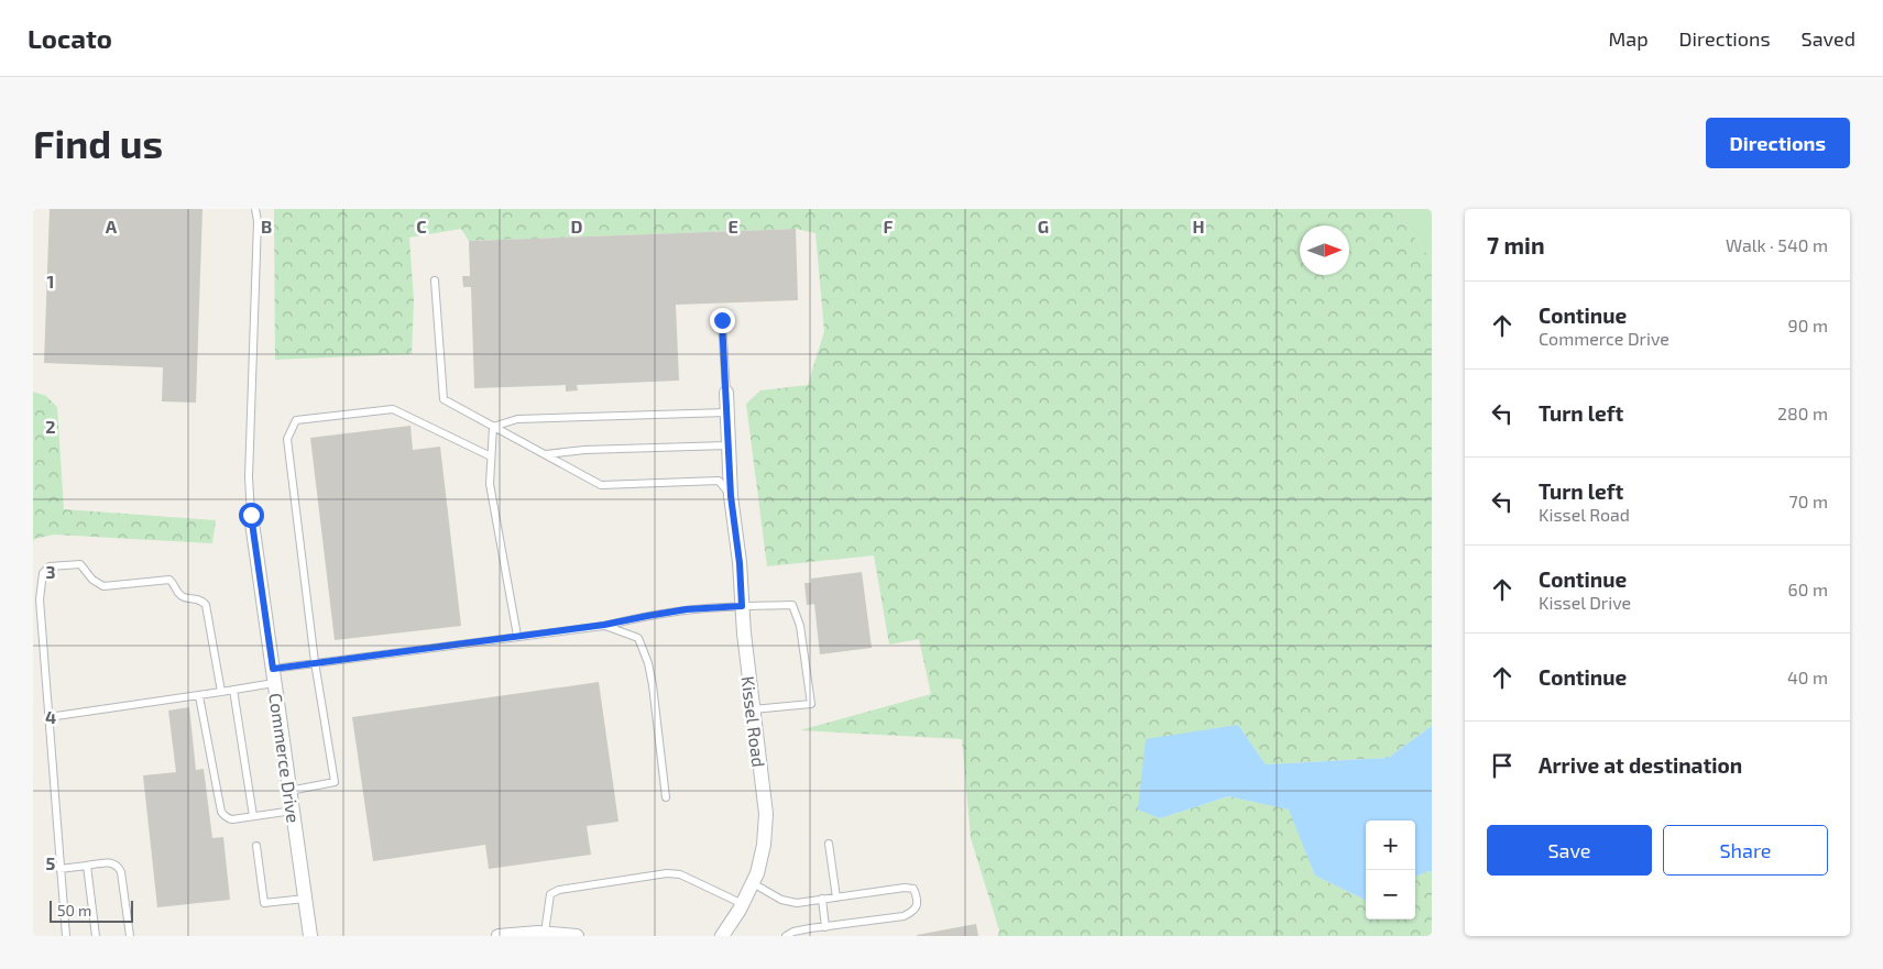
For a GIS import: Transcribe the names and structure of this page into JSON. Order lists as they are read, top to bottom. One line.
{"streets":{"street":["Kissel Road","Commerce Drive"]},"scale_bar":"50 m","north":"right","page":{"header":"Locato","nav":["Map","Directions","Saved"],"buttons":["Directions",["Save","Share"]],"title":"Find us","heading":["7 min","Walk · 540 m"],"list":[["Continue","Commerce Drive","90 m"],["Turn left","280 m"],["Turn left","Kissel Road","70 m"],["Continue","Kissel Drive","60 m"],["Continue","40 m"],"Arrive at destination"],"map_buttons":["+","−"],"scale":"50 m"},"grid":{"columns":["A","B","C","D","E","F","G","H"],"rows":["1","2","3","4","5"]}}
